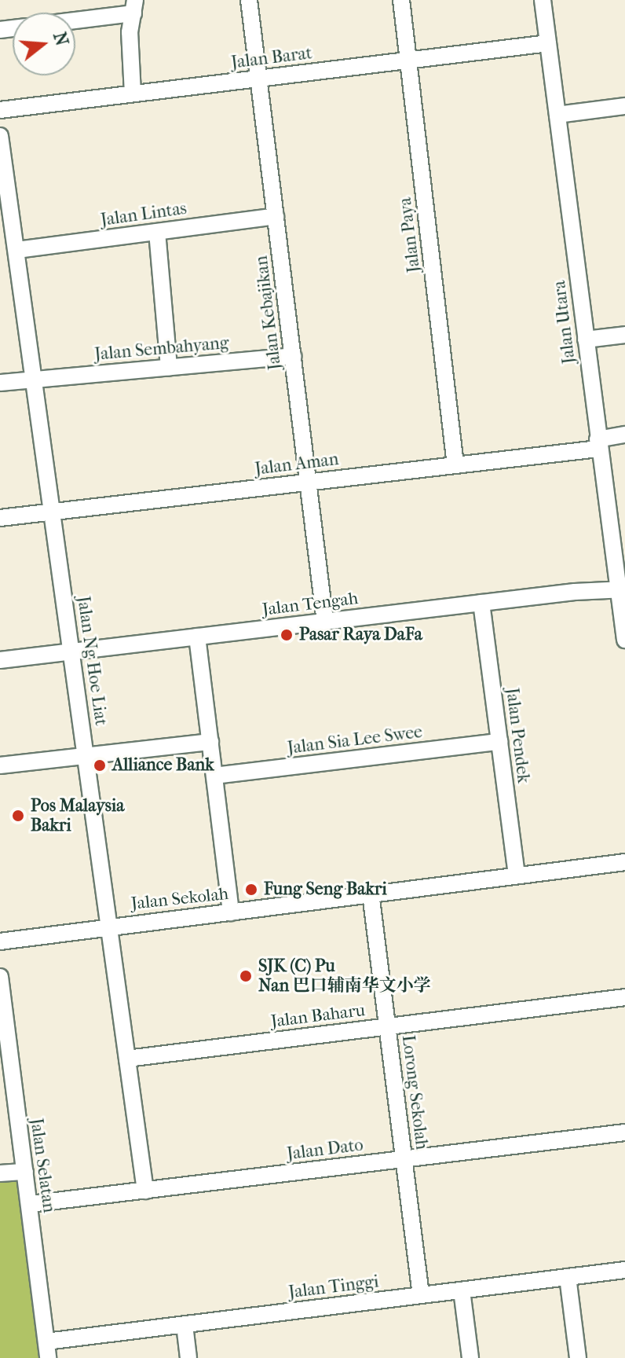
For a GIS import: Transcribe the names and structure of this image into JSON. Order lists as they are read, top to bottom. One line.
{"streets":{"street":["Jalan Barat","Jalan Lintas","Jalan Paya","Jalan Kebajikan","Jalan Utara","Jalan Sembahyang","Jalan Aman","Jalan Tengah","Jalan Ng Hoe Liat","Jalan Pendek","Jalan Sia Lee Swee","Jalan Sekolah","Jalan Baharu","Lorong Sekolah","Jalan Dato","Jalan Selatan","Jalan Tinggi"]},"crossings":[["Jalan Barat","Jalan Paya"],["Jalan Barat","Jalan Kebajikan"],["Jalan Barat","Jalan Utara"],["Jalan Lintas","Jalan Kebajikan"],["Jalan Lintas","Jalan Ng Hoe Liat"],["Jalan Paya","Jalan Aman"],["Jalan Kebajikan","Jalan Sembahyang"],["Jalan Kebajikan","Jalan Aman"],["Jalan Kebajikan","Jalan Tengah"],["Jalan Utara","Jalan Aman"],["Jalan Utara","Jalan Tengah"],["Jalan Sembahyang","Jalan Ng Hoe Liat"],["Jalan Aman","Jalan Ng Hoe Liat"],["Jalan Tengah","Jalan Ng Hoe Liat"],["Jalan Tengah","Jalan Pendek"],["Jalan Ng Hoe Liat","Jalan Sekolah"],["Jalan Ng Hoe Liat","Jalan Baharu"],["Jalan Ng Hoe Liat","Jalan Dato"],["Jalan Pendek","Jalan Sia Lee Swee"],["Jalan Pendek","Jalan Sekolah"],["Jalan Sekolah","Lorong Sekolah"],["Jalan Baharu","Lorong Sekolah"],["Lorong Sekolah","Jalan Dato"],["Lorong Sekolah","Jalan Tinggi"],["Jalan Dato","Jalan Selatan"],["Jalan Selatan","Jalan Tinggi"]],"places":["Pasar Raya DaFa","Alliance Bank","Pos Malaysia Bakri","Fung Seng Bakri","SJK (C) Pu Nan 巴口辅南华文小学"],"north":"right"}
